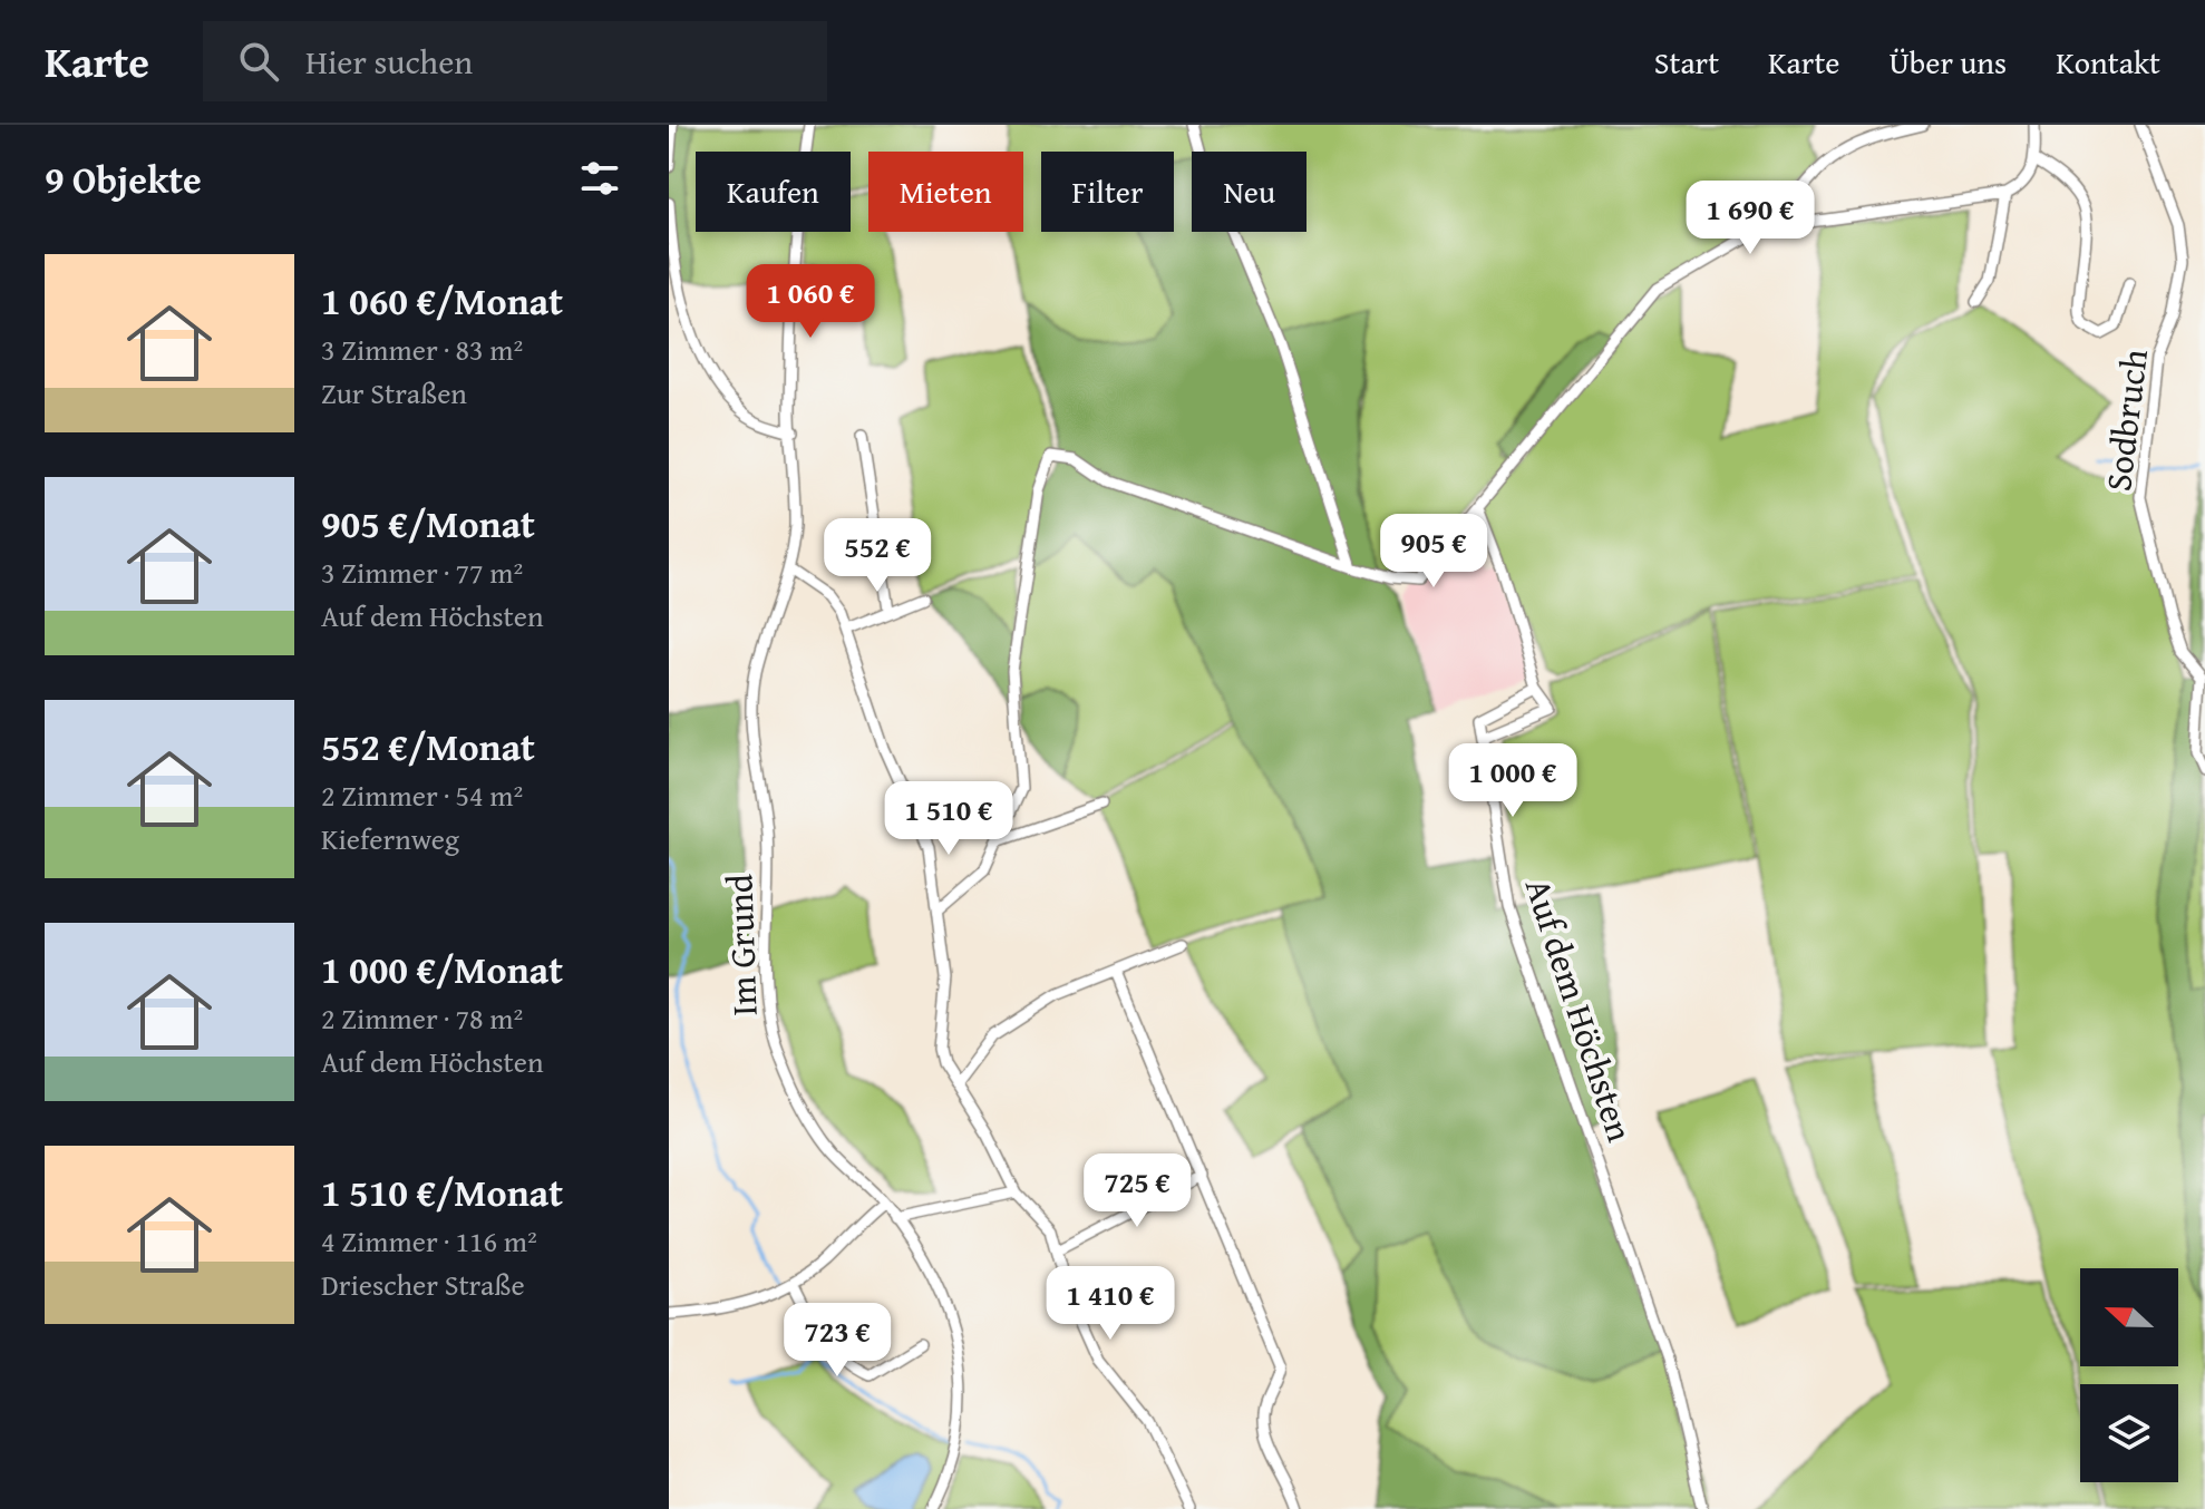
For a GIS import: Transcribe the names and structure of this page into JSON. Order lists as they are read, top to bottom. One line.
{"streets":{"street":["Sodbruch","Im Grund","Auf dem Höchsten"]},"north":"left","page":{"header":"Karte","search":"Hier suchen","nav":["Start","Karte","Über uns","Kontakt"],"heading":"9 Objekte","chip":["Kaufen","Mieten","Filter","Neu"],"price":["1 690 €","1 060 €","905 €","552 €","1 000 €","1 510 €","725 €","1 410 €","723 €"],"list":[{"name":"1 060 €/Monat","note":"3 Zimmer · 83 m² · Zur Straßen"},{"name":"905 €/Monat","note":"3 Zimmer · 77 m² · Auf dem Höchsten"},{"name":"552 €/Monat","note":"2 Zimmer · 54 m² · Kiefernweg"},{"name":"1 000 €/Monat","note":"2 Zimmer · 78 m² · Auf dem Höchsten"},{"name":"1 510 €/Monat","note":"4 Zimmer · 116 m² · Driescher Straße"}]}}
